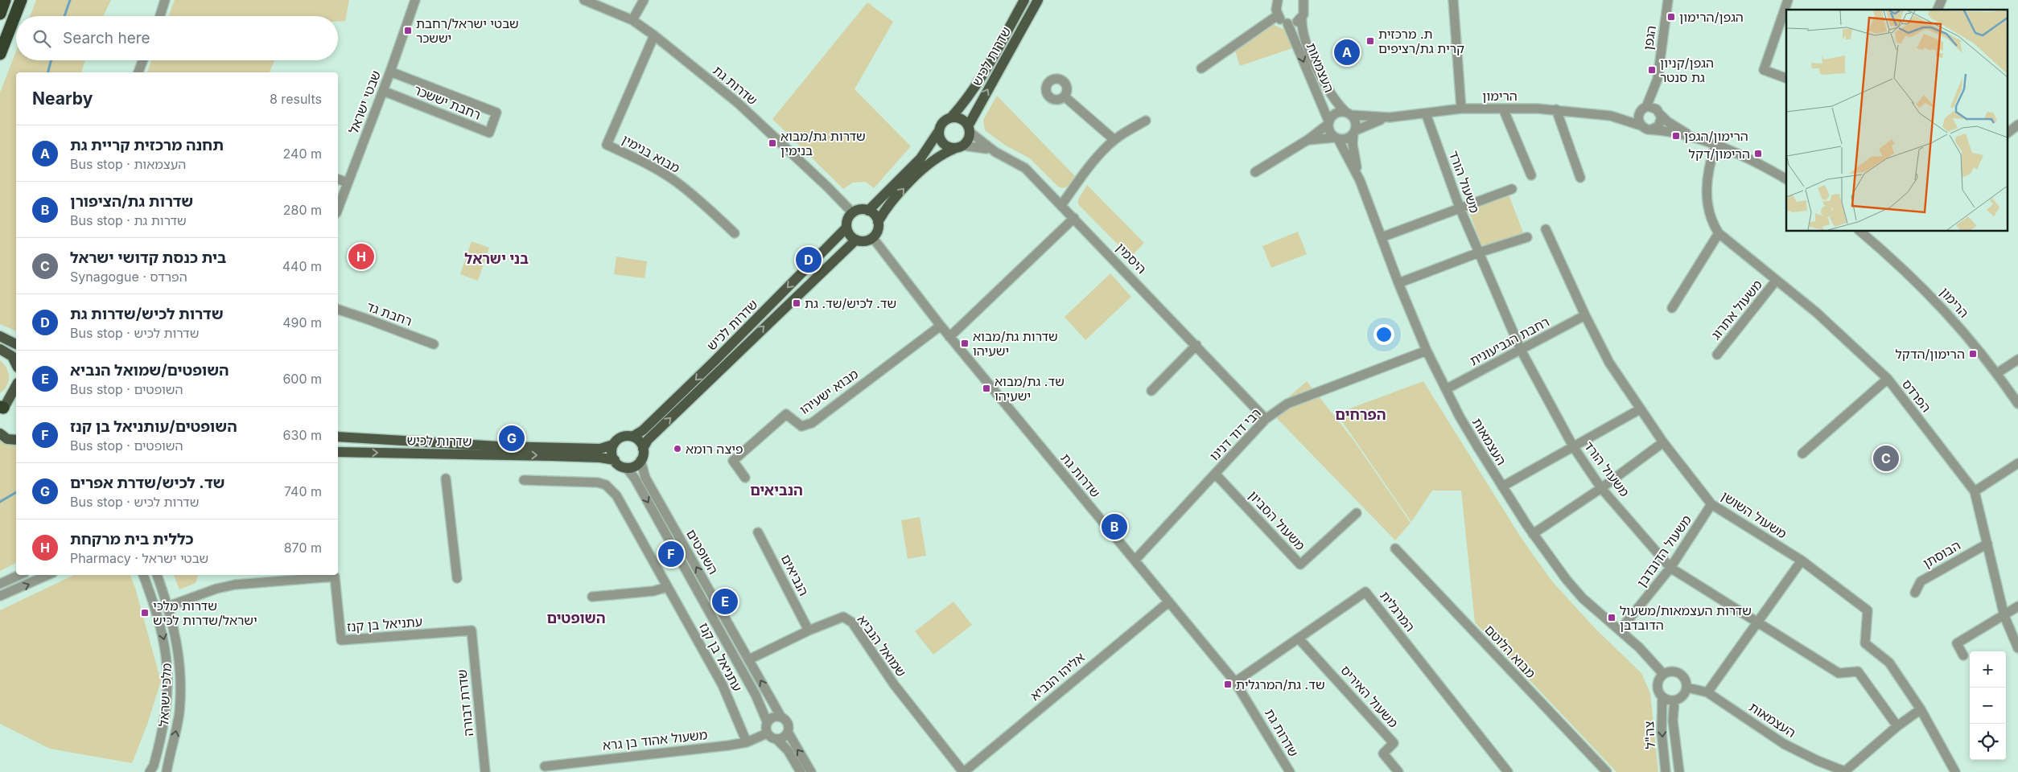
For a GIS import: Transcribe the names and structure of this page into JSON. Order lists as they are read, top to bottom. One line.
{"streets":{"main road":["שדרות לכיש"],"street":["הגפן","העצמאות","שדרות גת","הרימון","שבטי ישראל","רחבת יששכר","מבוא בנימין","משעול הורד","היסמין","משעול אתרוג","רחבת גד","רחבת הגביעונית","מבוא ישעיהו","הפרדס","רבי דוד דנינו","משעול השושן","משעול הסביון","משעול הדובדבן","השופטים","הבוסתן","הנביאים","המרגלית","עתניאל בן קנז","שמואל הנביא","מבוא הלוטם","אליהו הנביא","מלכי ישראל","משעול האיריס","שדרת דבורה","צה\"ל","משעול אהוד בן גרא"]},"crossings":[["הגפן","הרימון"],["שדרות לכיש","שדרות גת"],["שדרות לכיש","היסמין"],["שדרות לכיש","השופטים"],["העצמאות","הרימון"],["העצמאות","רחבת הגביעונית"],["העצמאות","רבי דוד דנינו"],["העצמאות","משעול הדובדבן"],["העצמאות","צה\"ל"],["שדרות גת","מבוא בנימין"],["שדרות גת","מבוא ישעיהו"],["שדרות גת","רבי דוד דנינו"],["שדרות גת","המרגלית"],["שדרות גת","אליהו הנביא"],["הרימון","משעול הורד"],["שבטי ישראל","רחבת יששכר"],["משעול הורד","רחבת הגביעונית"],["משעול הורד","משעול הדובדבן"],["היסמין","רבי דוד דנינו"],["משעול אתרוג","הפרדס"],["רחבת הגביעונית","משעול השושן"],["הפרדס","הבוסתן"],["רבי דוד דנינו","משעול הסביון"],["משעול השושן","משעול הדובדבן"],["השופטים","שמואל הנביא"],["השופטים","משעול אהוד בן גרא"],["הנביאים","שמואל הנביא"],["המרגלית","משעול האיריס"],["עתניאל בן קנז","מלכי ישראל"],["עתניאל בן קנז","שדרת דבורה"],["עתניאל בן קנז","משעול אהוד בן גרא"],["שמואל הנביא","אליהו הנביא"]],"districts":["בני ישראל","הפרחים","הנביאים","השופטים"],"places":{"transit":["הגפן/הרימון","שבטי ישראל/רחבת יששכר","ת. מרכזית קרית גת/רציפים","הגפן/קניון גת סנטר","הרימון/הגפן","שדרות גת/מבוא בנימין","הרימון/דקל","שד. לכיש/שד. גת","שדרות גת/מבוא ישעיהו","הרימון/הדקל","שד. גת/מבוא ישעיהו","שדרות מלכי ישראל/שדרות לכיש","שדרות העצמאות/משעול הדובדבן","שד. גת/המרגלית"],"other":["פיצה רומא"]},"page":{"search":"Search here","pins":["A","H","D","G","C","B","F","E"],"heading":["Nearby","8 results"],"list":[{"mark":"A","name":"תחנה מרכזית קריית גת","note":"Bus stop · העצמאות","value":"240 m"},{"mark":"B","name":"שדרות גת/הציפורן","note":"Bus stop · שדרות גת","value":"280 m"},{"mark":"C","name":"בית כנסת קדושי ישראל","note":"Synagogue · הפרדס","value":"440 m"},{"mark":"D","name":"שדרות לכיש/שדרות גת","note":"Bus stop · שדרות לכיש","value":"490 m"},{"mark":"E","name":"השופטים/שמואל הנביא","note":"Bus stop · השופטים","value":"600 m"},{"mark":"F","name":"השופטים/עותניאל בן קנז","note":"Bus stop · השופטים","value":"630 m"},{"mark":"G","name":"שד. לכיש/שדרת אפרים","note":"Bus stop · שדרות לכיש","value":"740 m"},{"mark":"H","name":"כללית בית מרקחת","note":"Pharmacy · שבטי ישראל","value":"870 m"}],"map_buttons":["+","−"]}}
